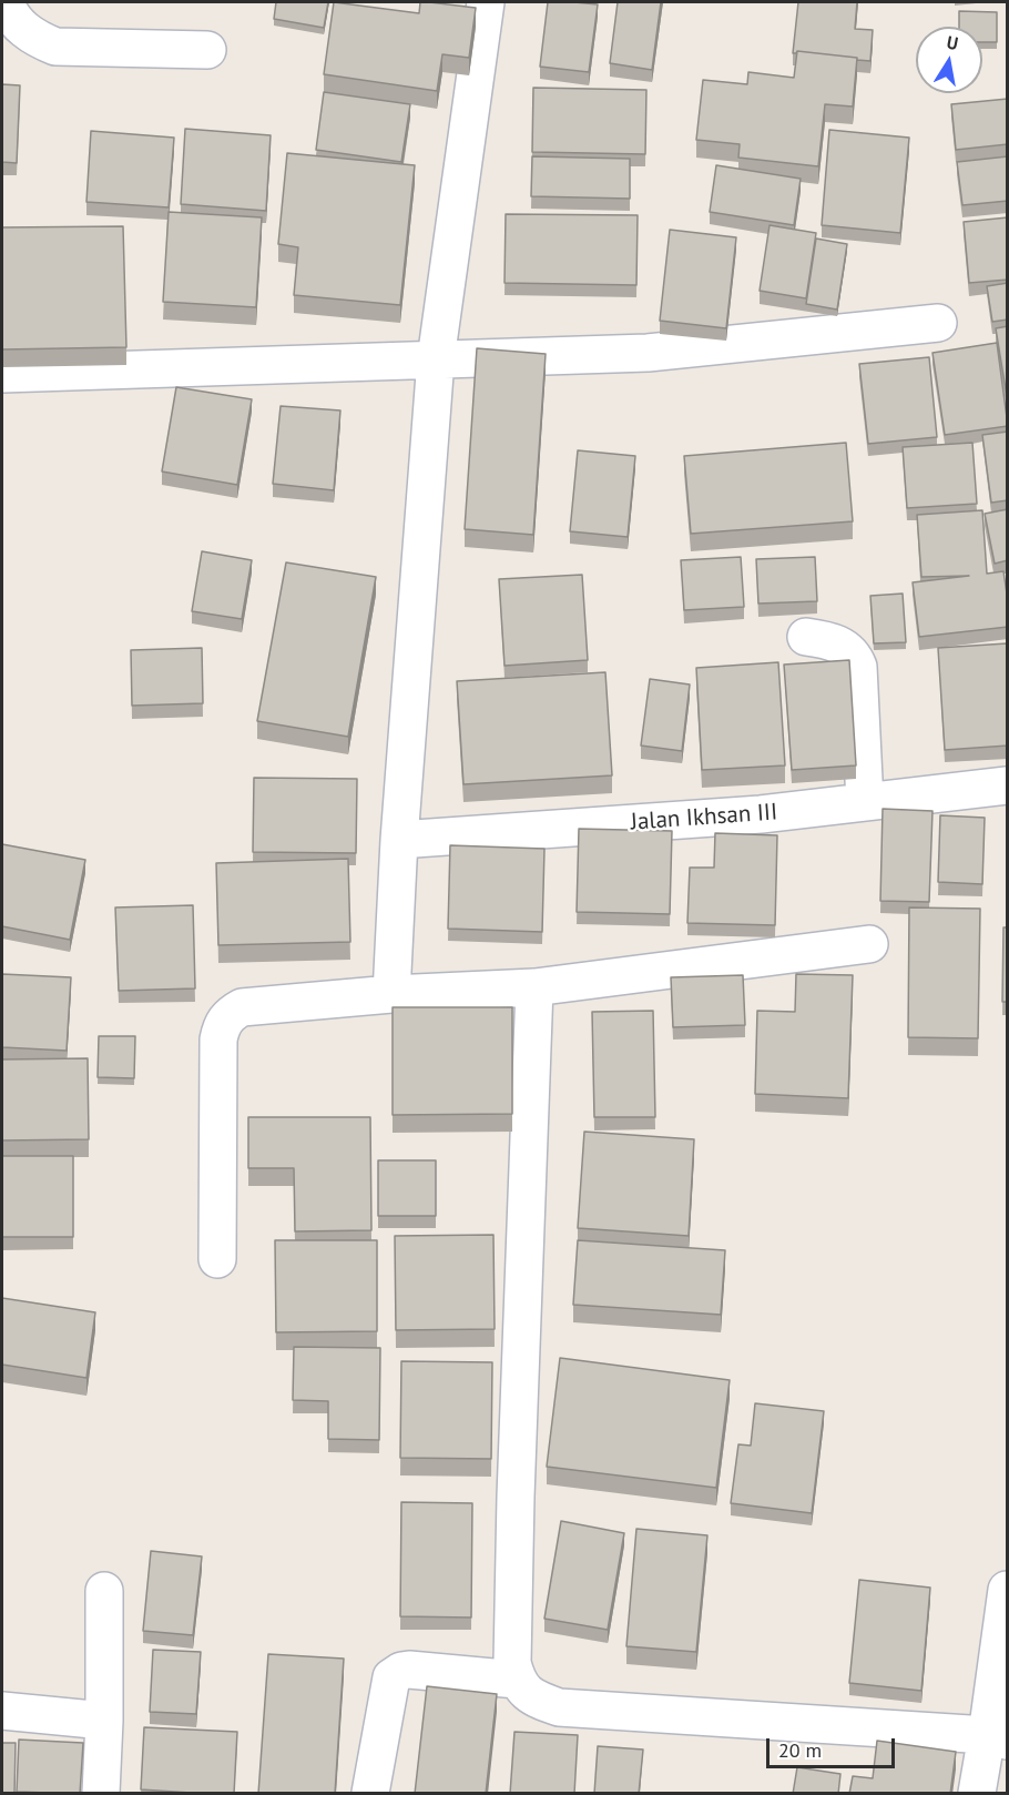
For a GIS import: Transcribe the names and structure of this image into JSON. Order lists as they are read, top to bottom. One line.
{"streets":{"street":["Jalan Ikhsan III"]},"scale_bar":"20 m","north":"top"}
